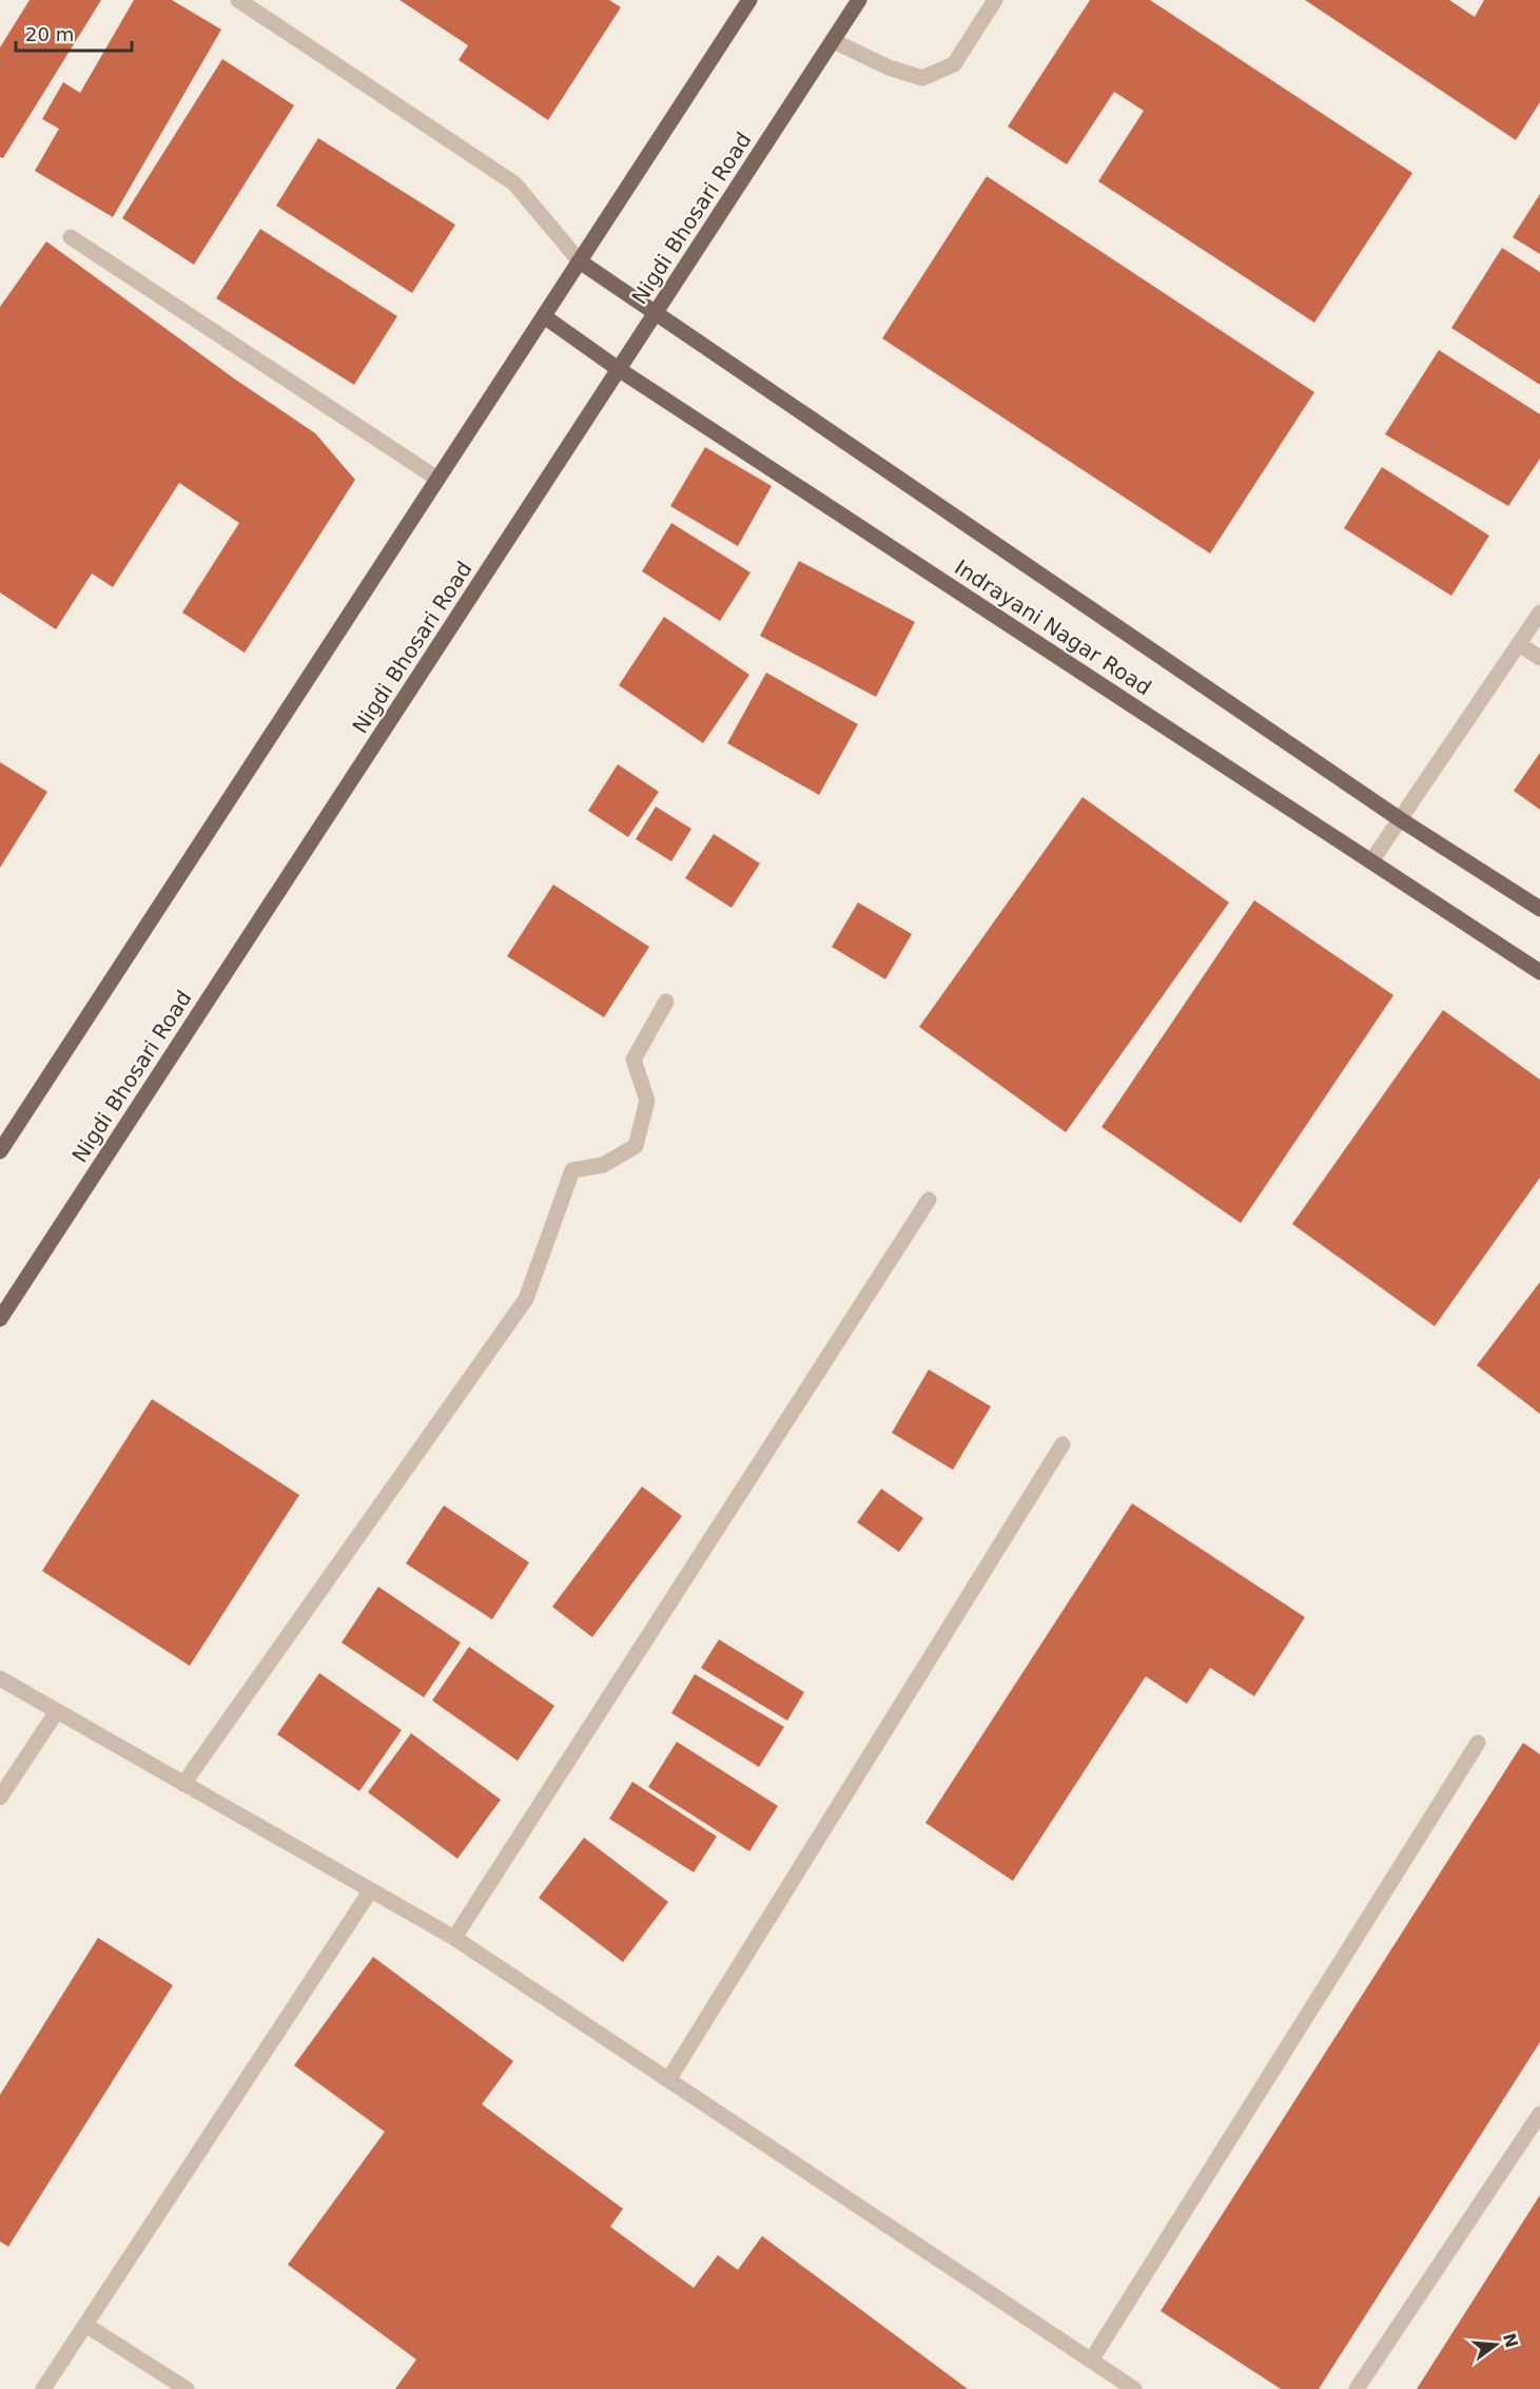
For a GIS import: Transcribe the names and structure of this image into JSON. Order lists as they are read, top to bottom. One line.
{"streets":{"main road":["Nigdi Bhosari Road","Indrayani Nagar Road"]},"crossings":[["Nigdi Bhosari Road","Indrayani Nagar Road"]],"scale_bar":"20 m","north":"right"}
